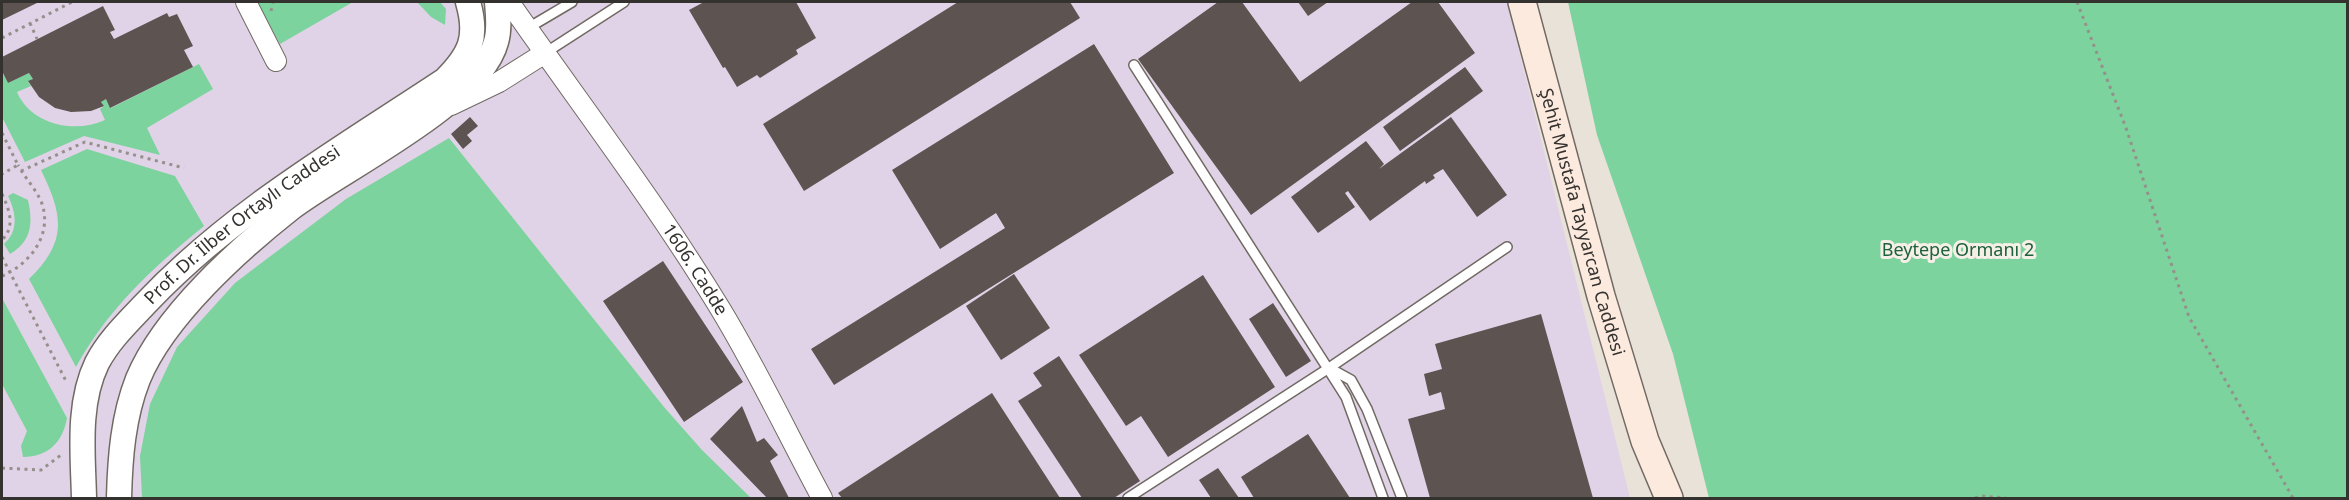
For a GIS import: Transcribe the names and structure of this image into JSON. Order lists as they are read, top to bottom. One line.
{"streets":{"main road":["Şehit Mustafa Tayyarcan Caddesi"],"street":["Prof. Dr. İlber Ortaylı Caddesi","1606. Cadde"]},"crossings":[["Prof. Dr. İlber Ortaylı Caddesi","1606. Cadde"]],"parks":["Beytepe Ormanı 2"]}
